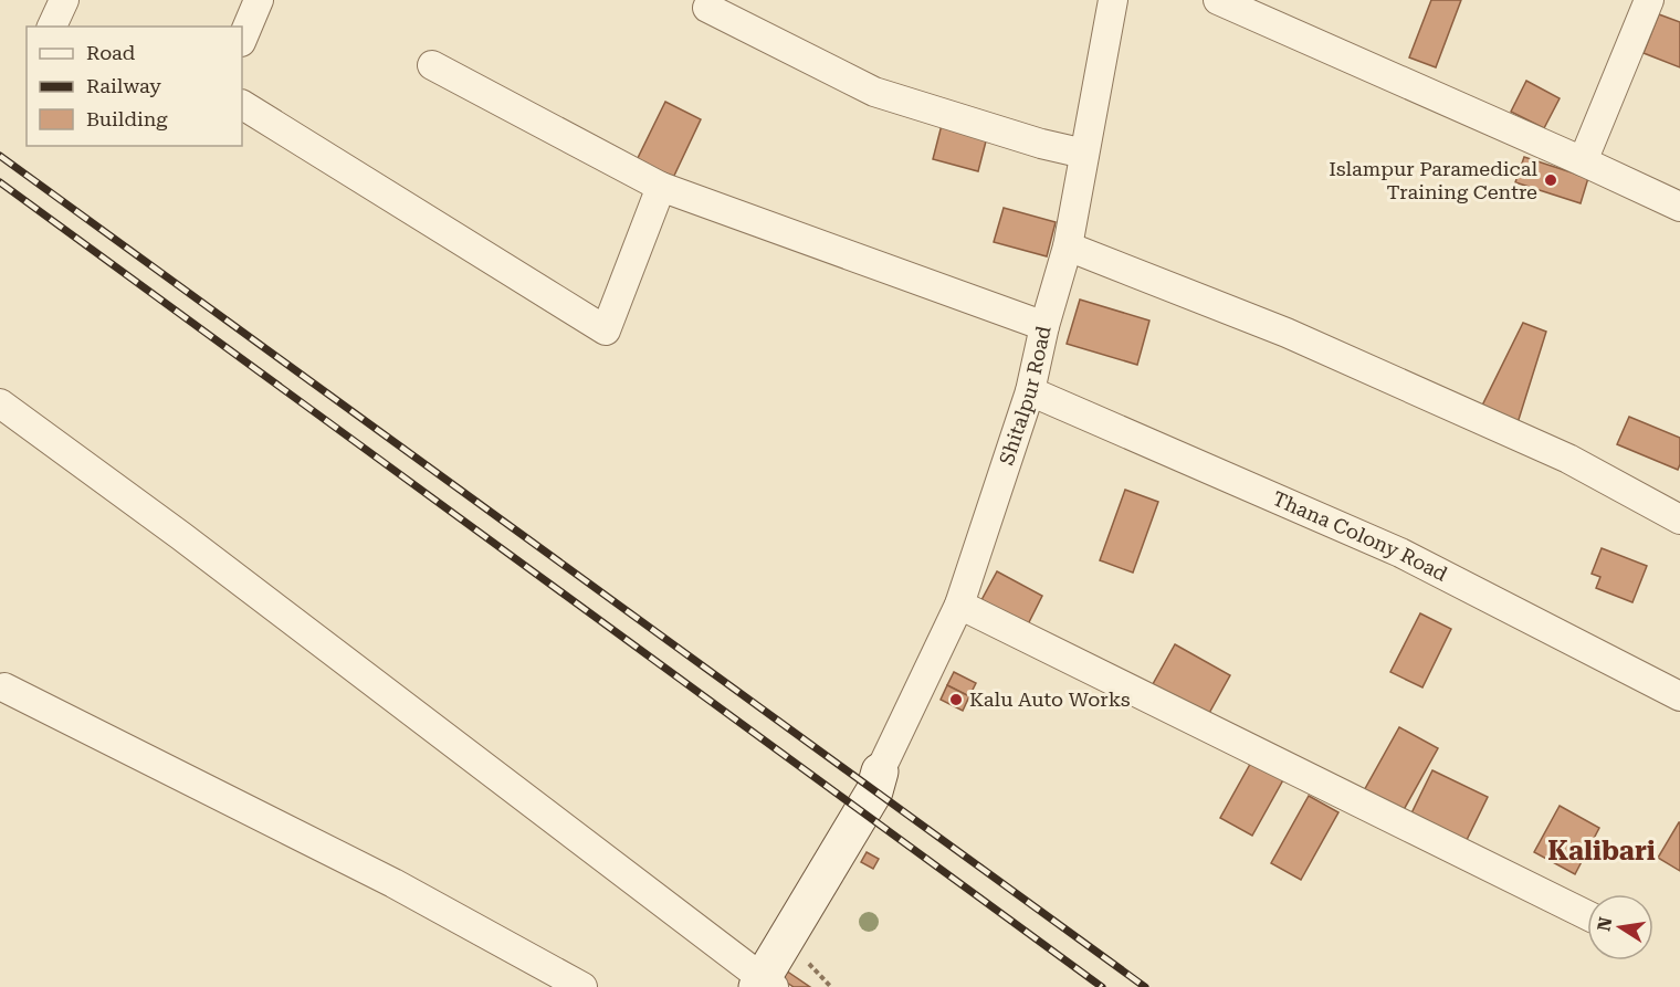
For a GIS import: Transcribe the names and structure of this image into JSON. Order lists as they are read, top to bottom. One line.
{"streets":{"street":["Shitalpur Road","Thana Colony Road"]},"crossings":[["Shitalpur Road","Thana Colony Road"]],"districts":["Kalibari"],"places":["Islampur Paramedical Training Centre","Kalu Auto Works"],"legend":["Road","Railway","Building"],"north":"left"}
